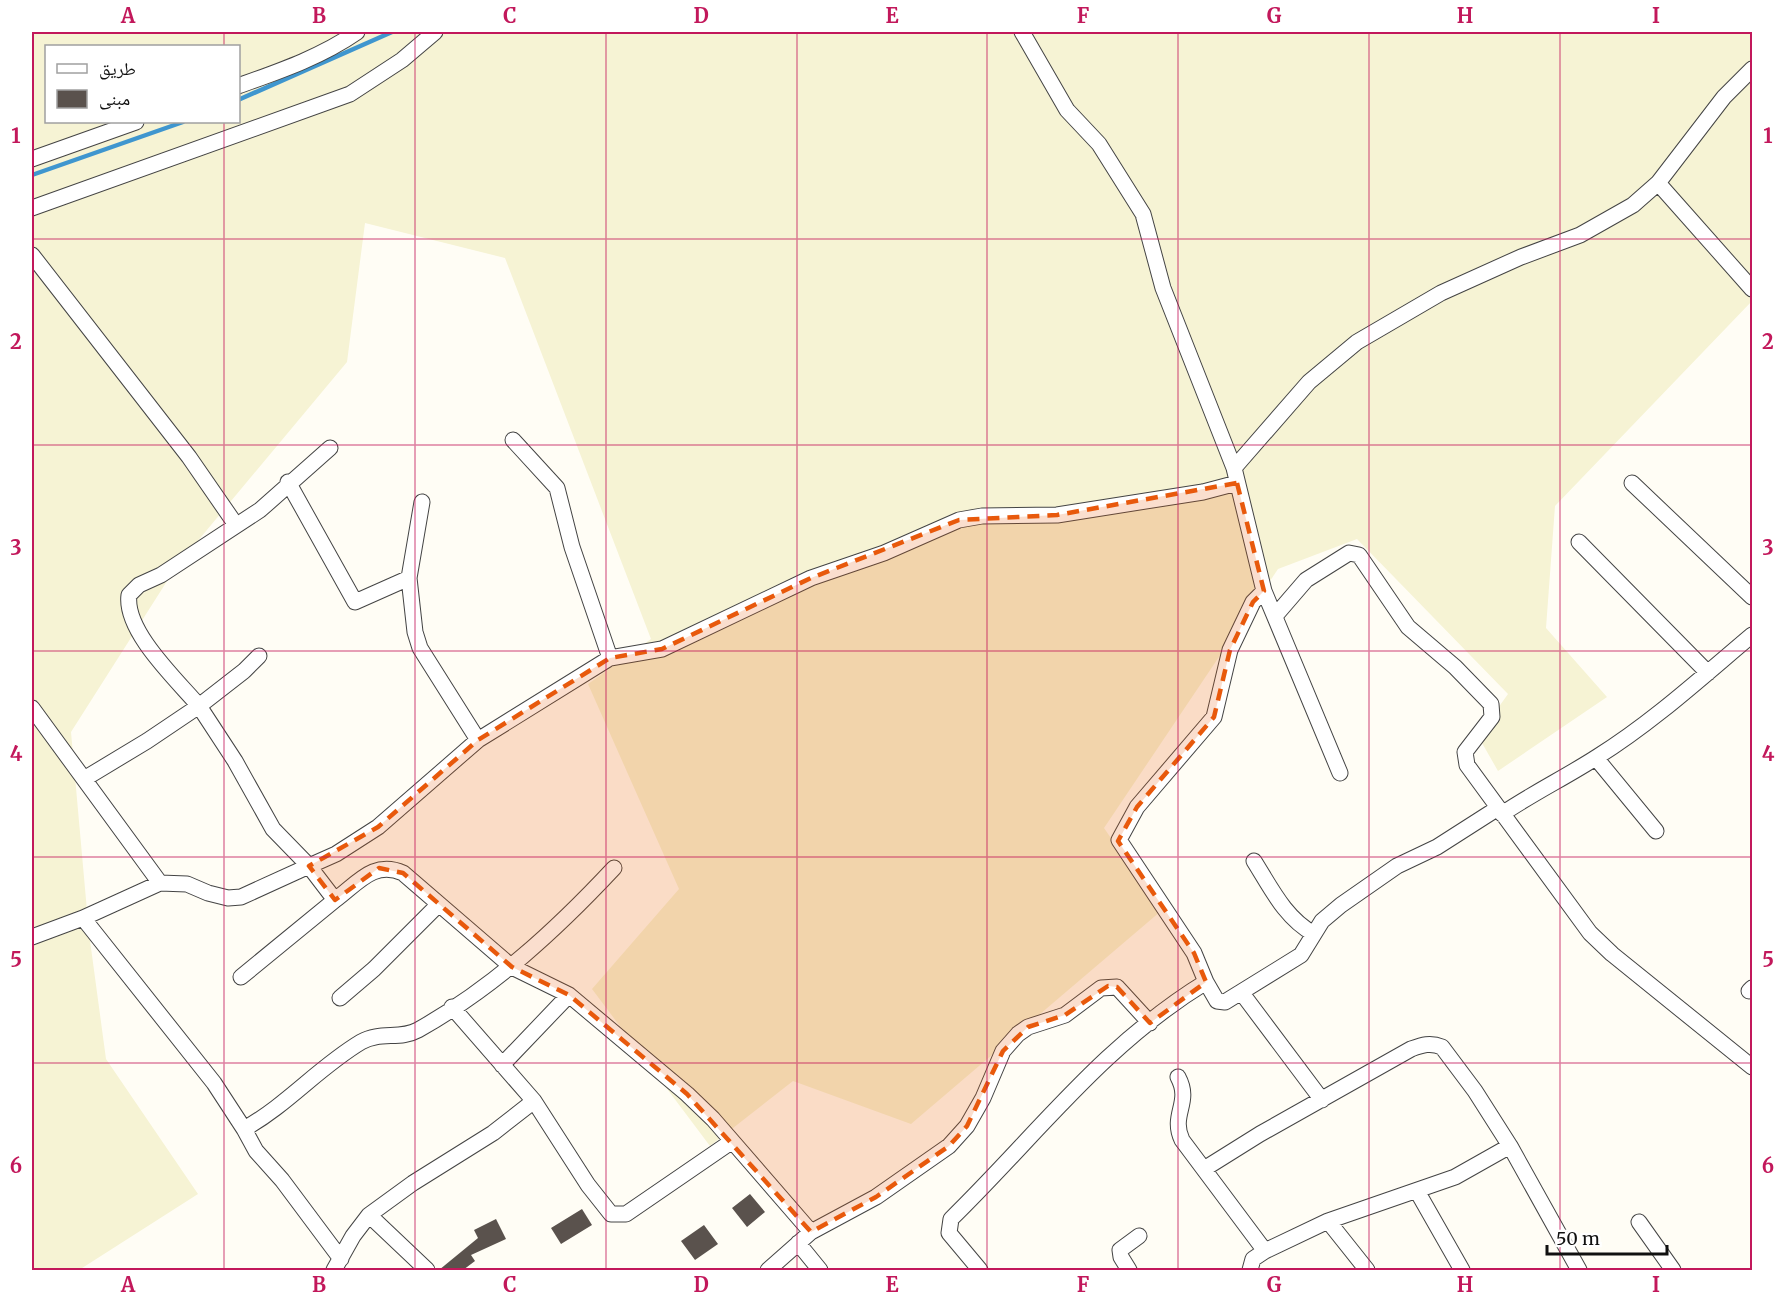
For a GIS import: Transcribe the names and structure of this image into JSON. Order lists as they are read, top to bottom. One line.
{"legend":["طريق","مبنى"],"scale_bar":"50 m","grid":{"columns":["A","B","C","D","E","F","G","H","I"],"rows":["1","2","3","4","5","6"]}}
